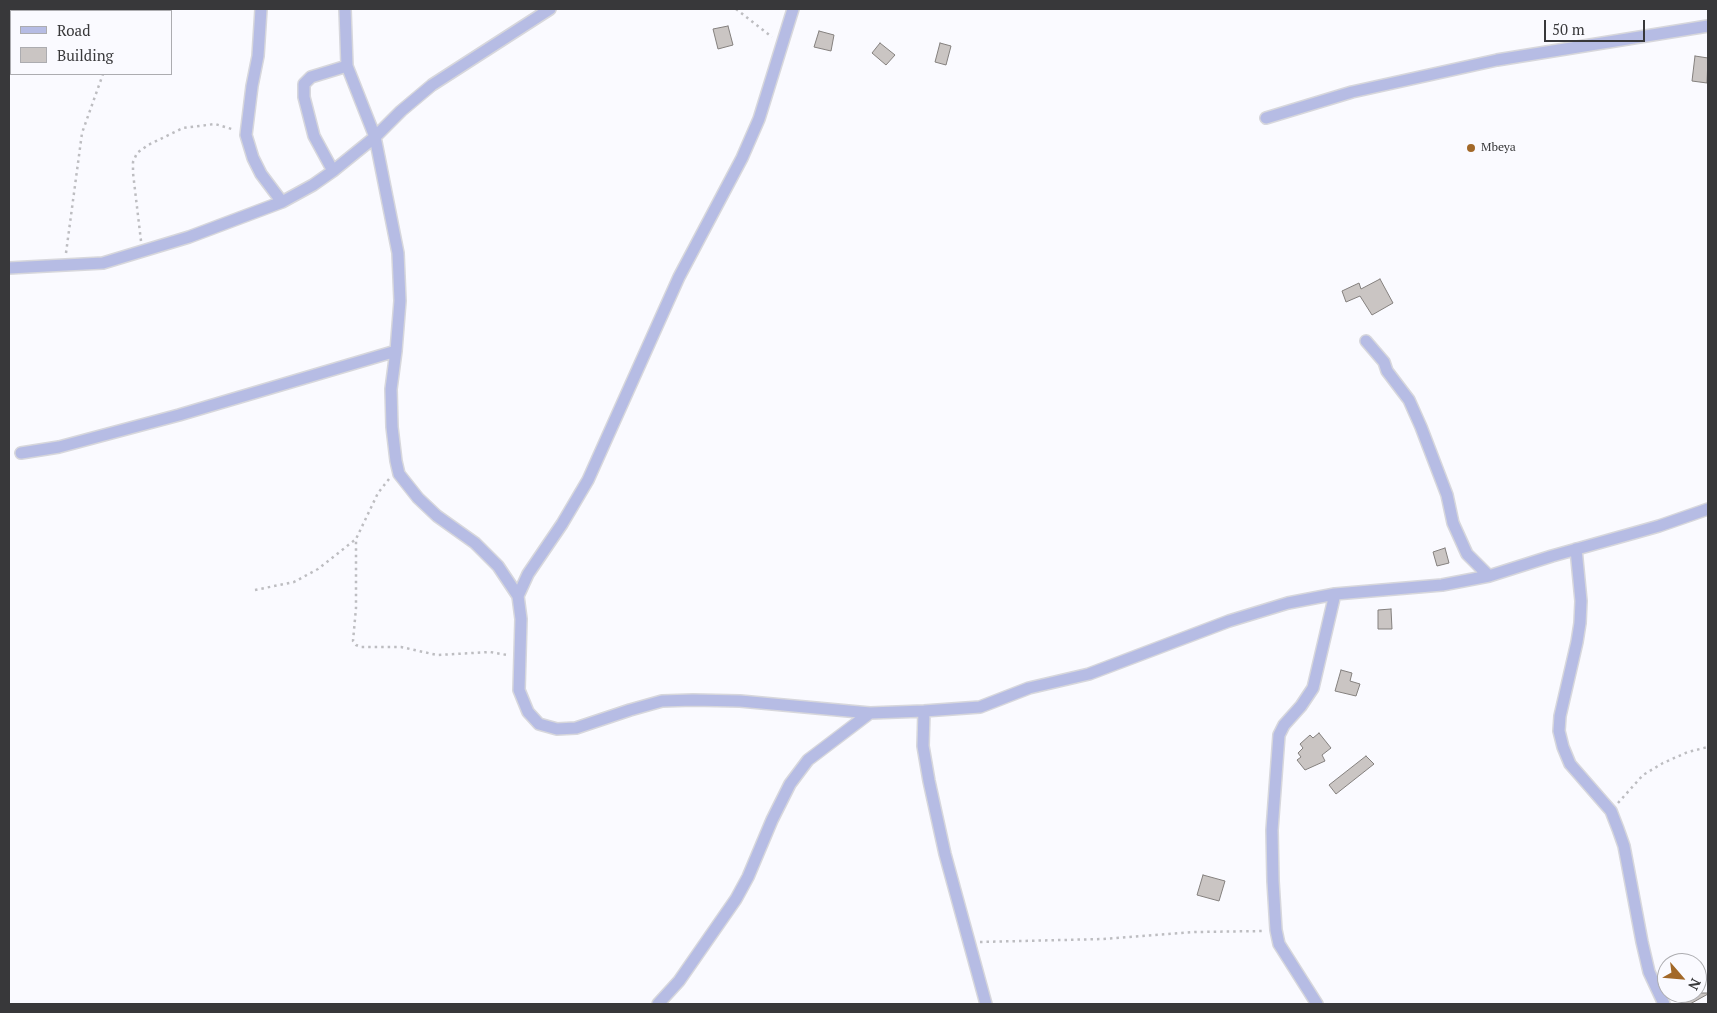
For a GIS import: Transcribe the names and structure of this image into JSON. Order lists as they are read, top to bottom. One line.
{"places":["Mbeya"],"legend":["Road","Building"],"scale_bar":"50 m","north":"bottom right"}
